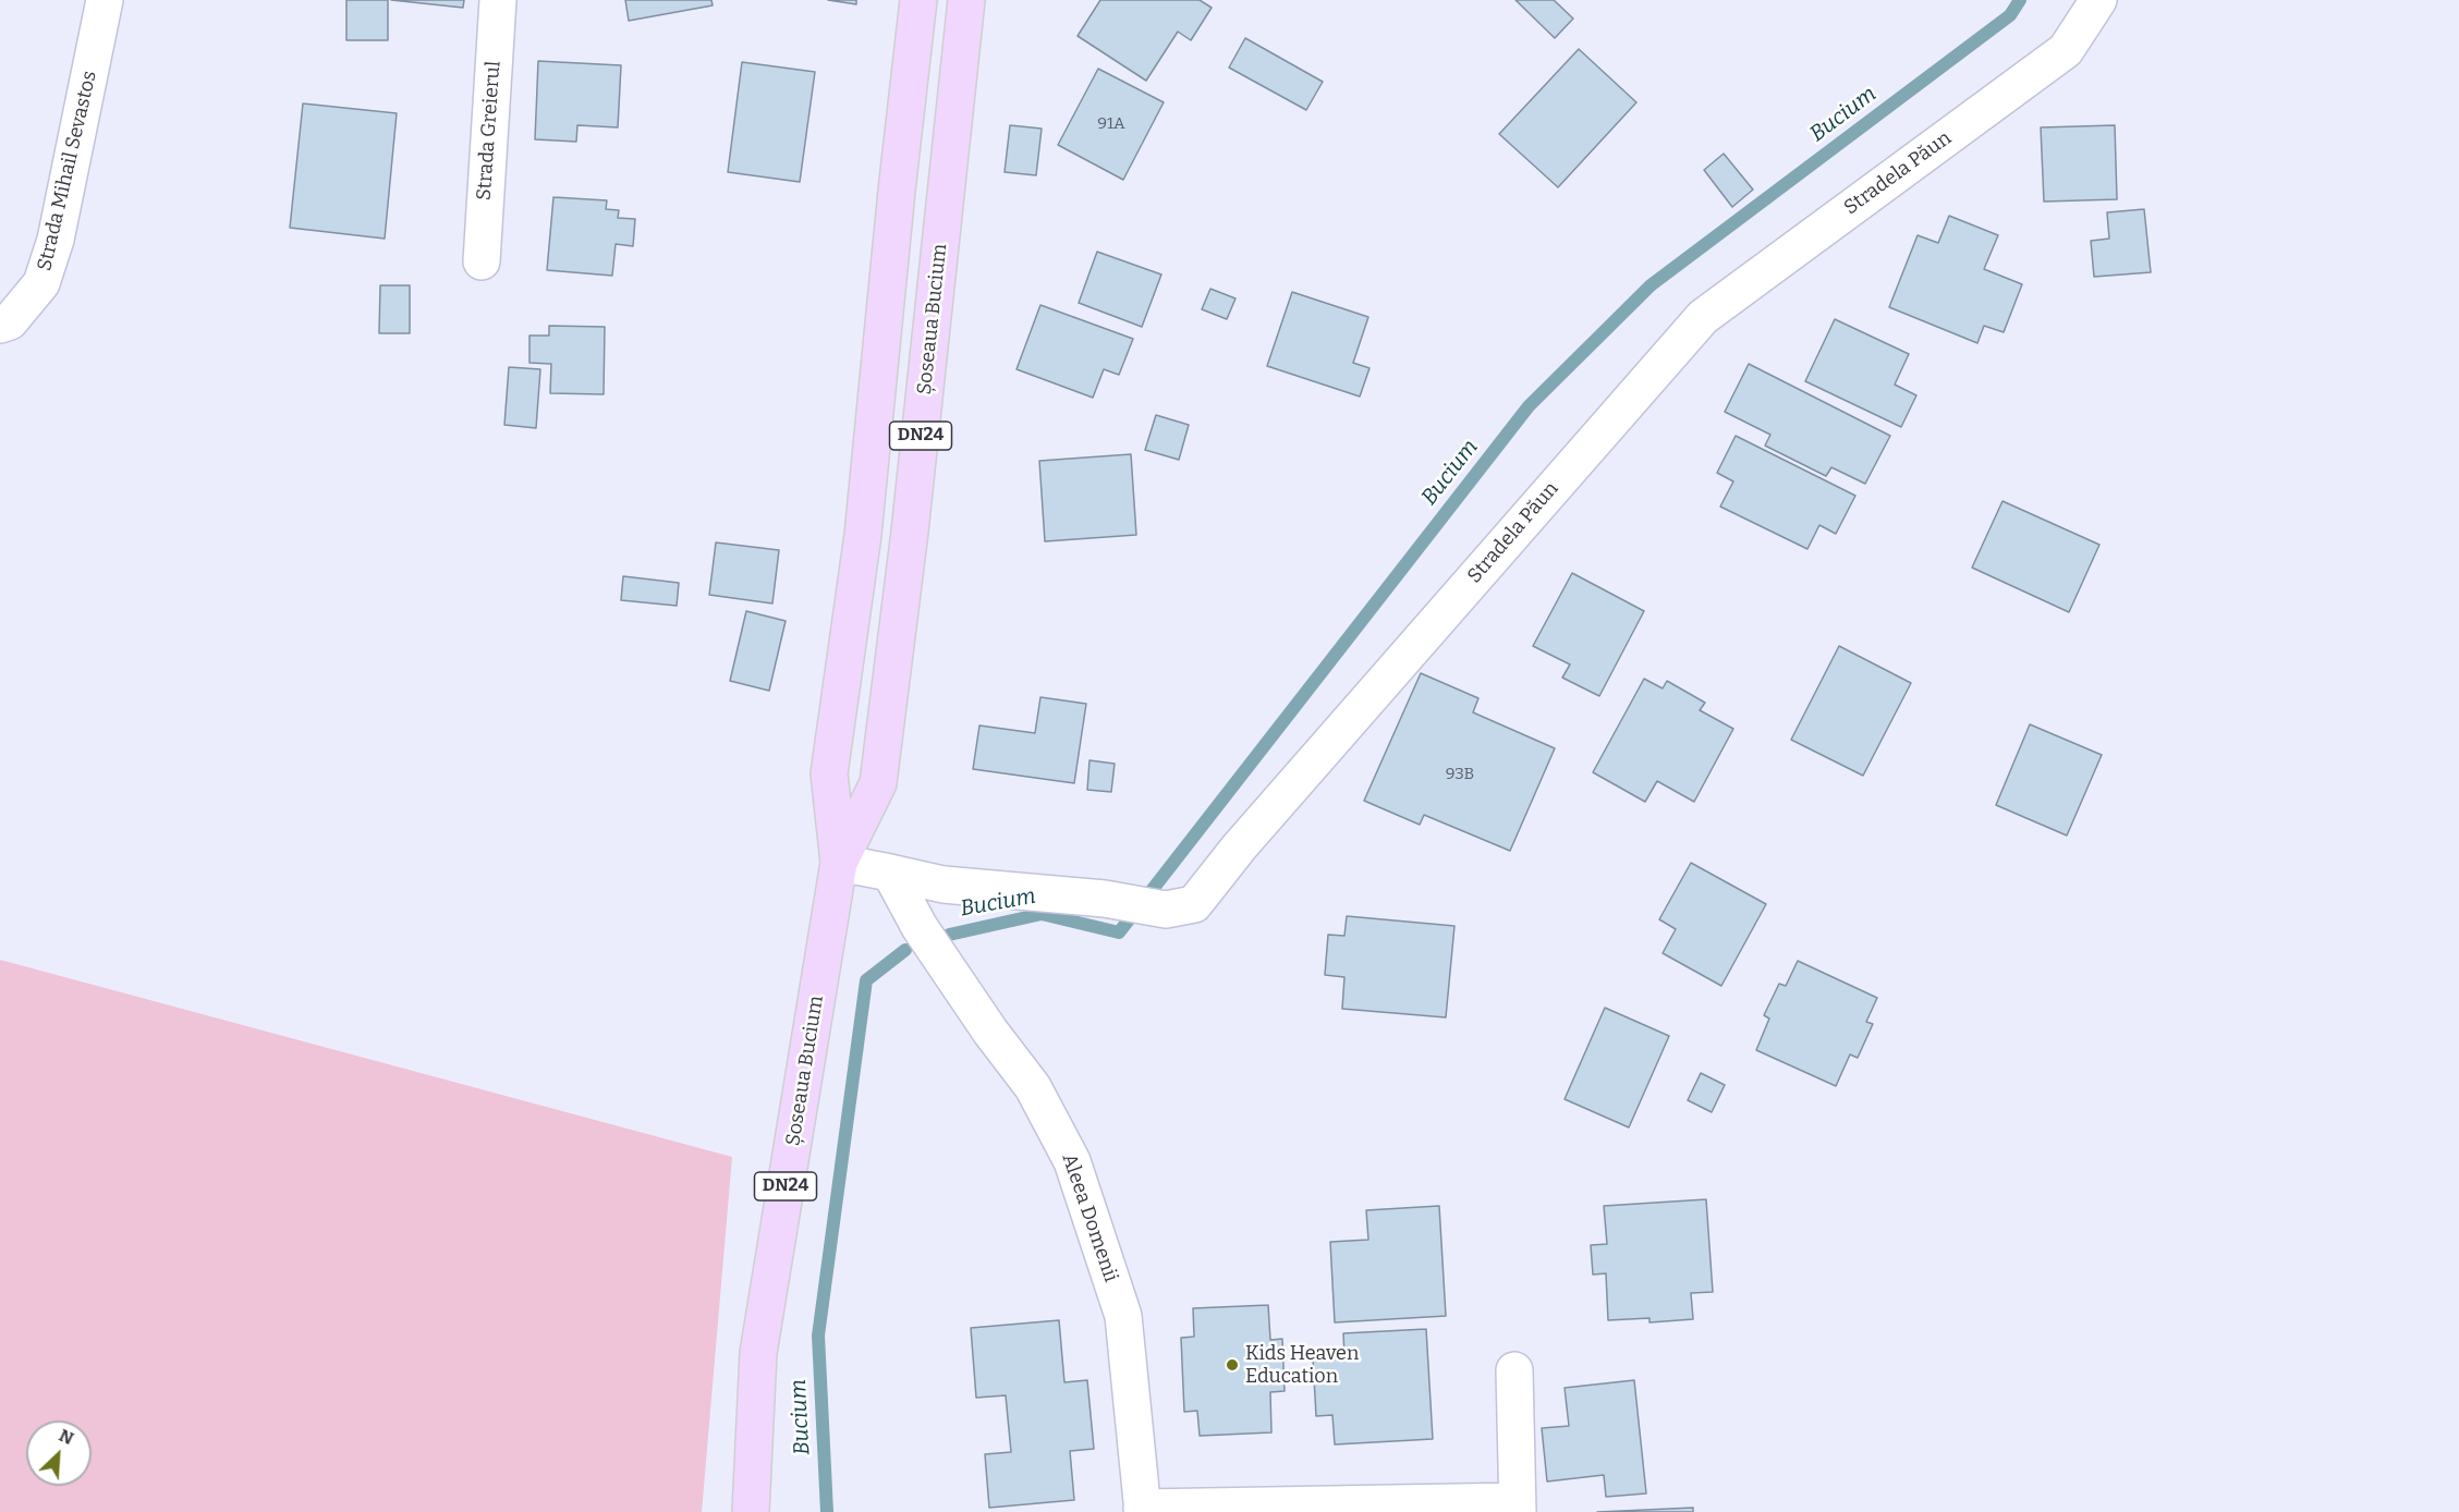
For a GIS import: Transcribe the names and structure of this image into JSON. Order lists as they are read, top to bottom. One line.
{"streets":{"main road":["Șoseaua Bucium","DN24"],"street":["Strada Greierul","Strada Mihail Sevastos","Stradela Păun","Aleea Domenii"]},"crossings":[["Stradela Păun","Aleea Domenii"]],"water":["Bucium"],"places":["Kids Heaven Education"],"house_numbers":["91A","93B"],"north":"top right"}
